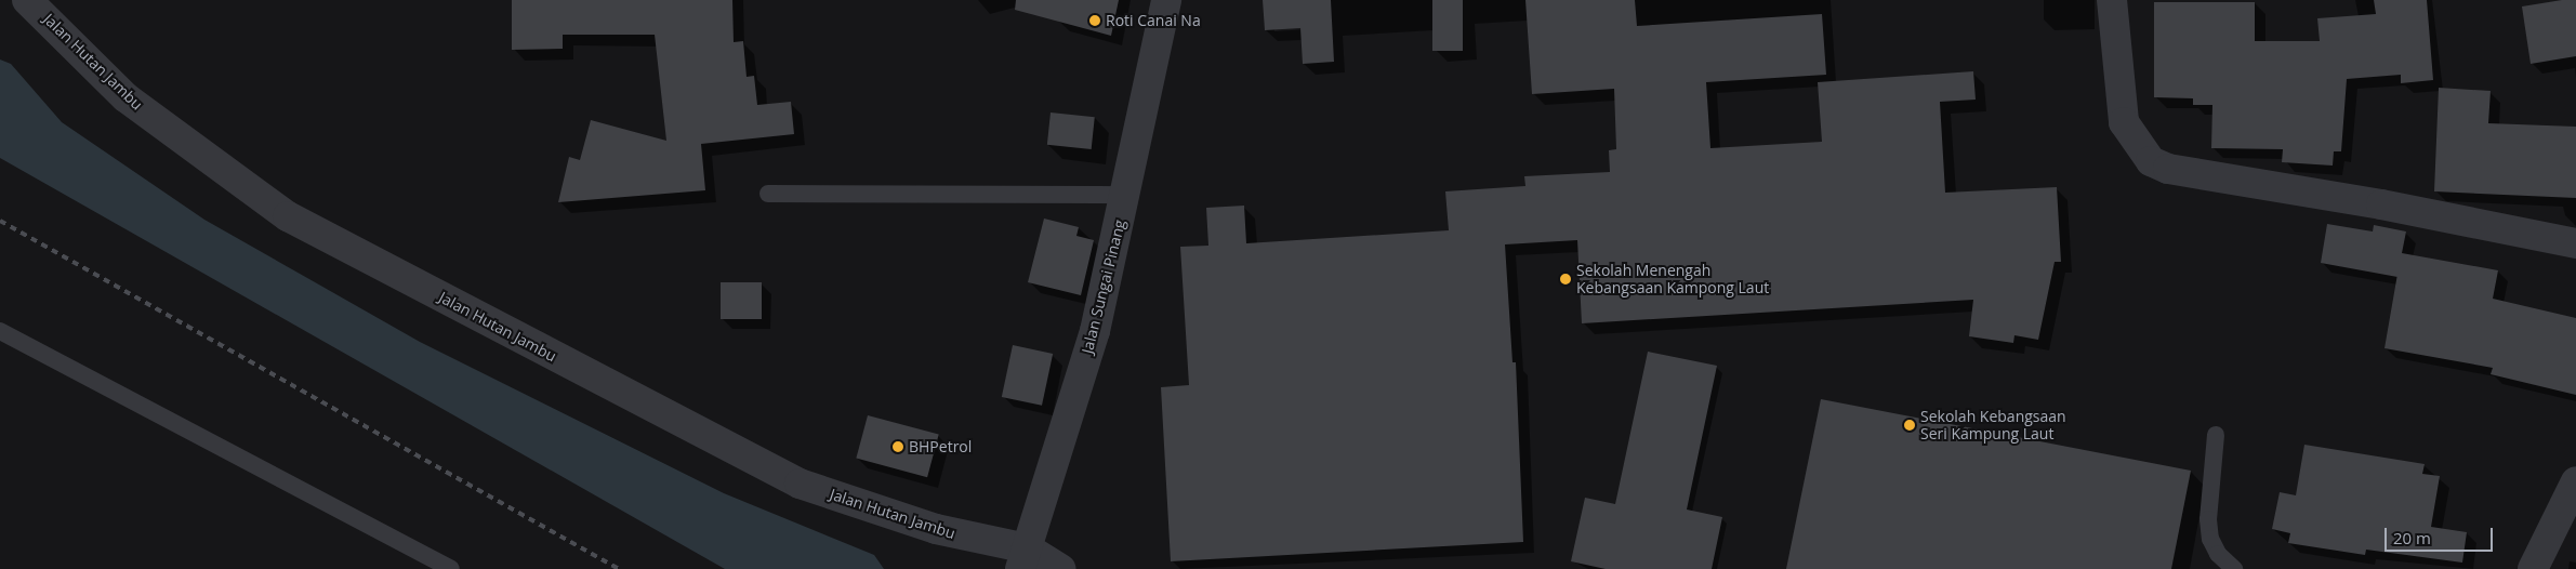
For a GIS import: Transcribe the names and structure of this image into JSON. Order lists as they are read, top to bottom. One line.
{"streets":{"street":["Jalan Hutan Jambu","Jalan Sungai Pinang"]},"crossings":[["Jalan Hutan Jambu","Jalan Sungai Pinang"]],"places":["Roti Canai Na","Sekolah Menengah Kebangsaan Kampong Laut","Sekolah Kebangsaan Seri Kampung Laut","BHPetrol"],"scale_bar":"20 m"}
